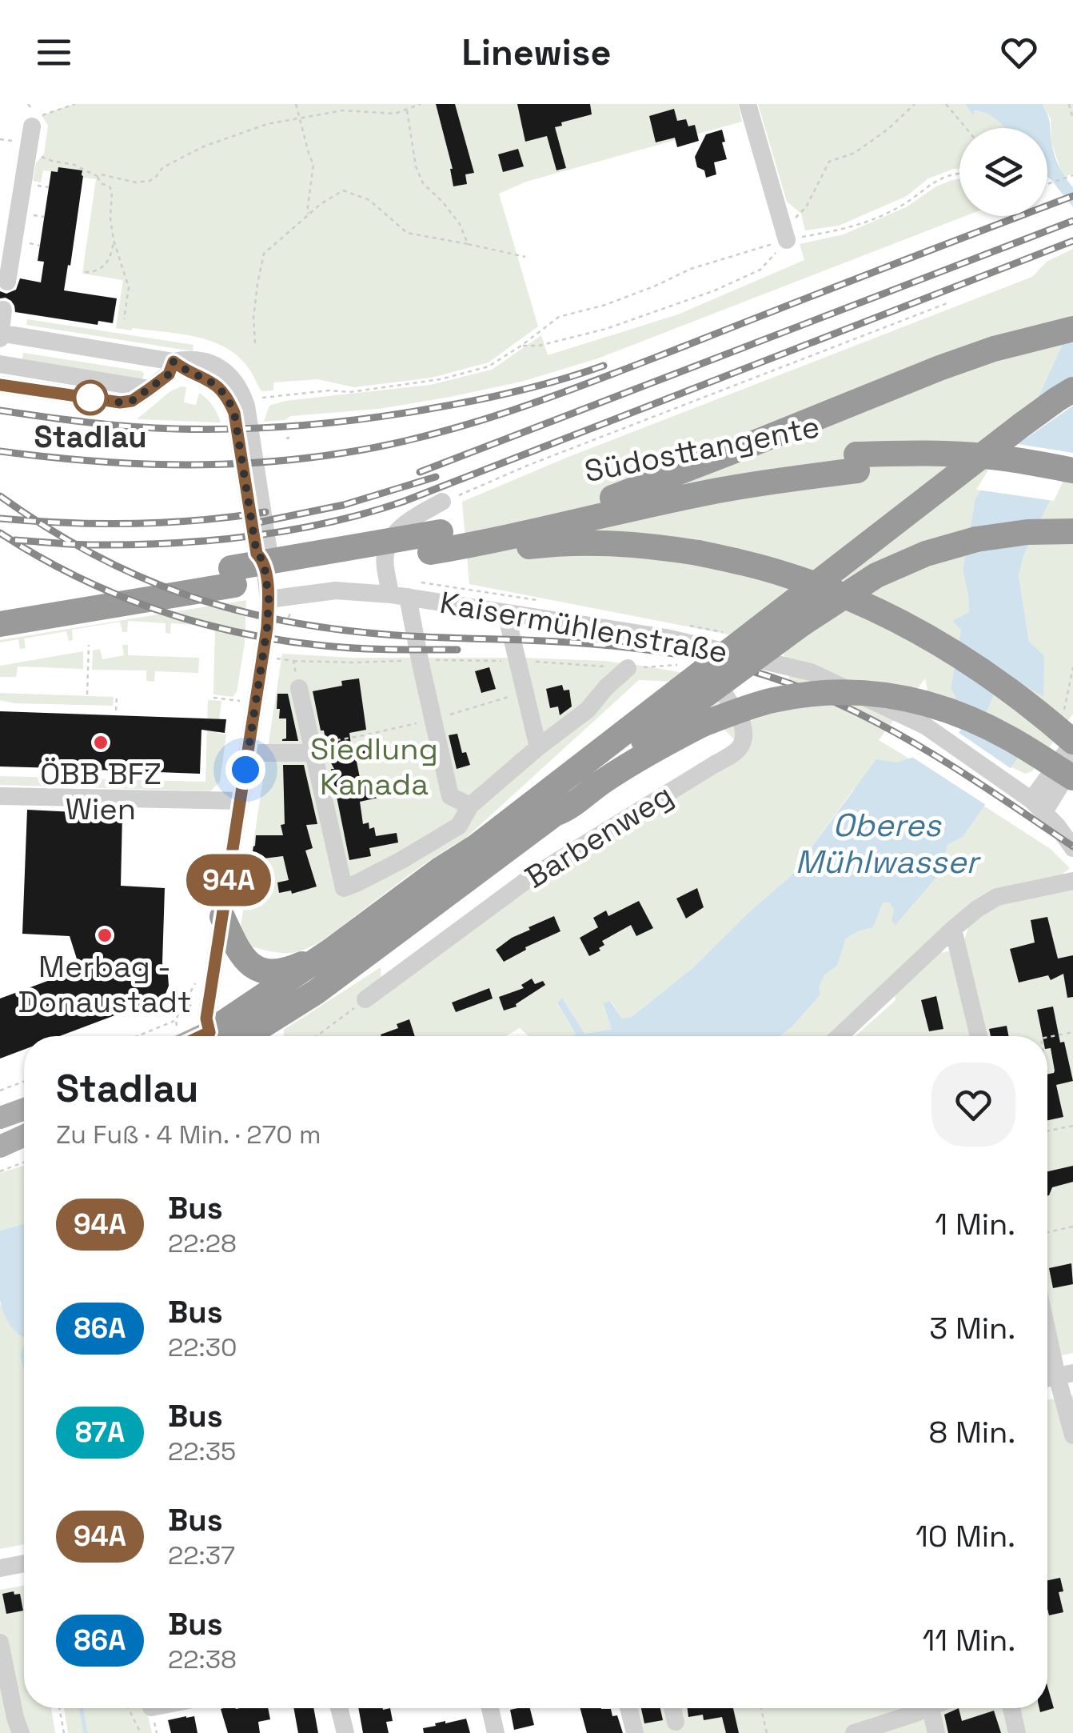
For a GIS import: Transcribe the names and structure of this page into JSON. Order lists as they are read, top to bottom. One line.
{"streets":{"highway":["Südosttangente"],"street":["Kaisermühlenstraße","Barbenweg"]},"crossings":[["Kaisermühlenstraße","Barbenweg"]],"water":["Oberes Mühlwasser"],"parks":["Siedlung Kanada"],"places":["Stadlau","ÖBB BFZ Wien","Merbag - Donaustadt"],"lines":["bus line 94A"],"page":{"header":"Linewise","on_map":"94A","heading":["Stadlau","Zu Fuß · 4 Min. · 270 m"],"list":[{"mark":"94A","name":"Bus","note":"22:28","value":"1 Min."},{"mark":"86A","name":"Bus","note":"22:30","value":"3 Min."},{"mark":"87A","name":"Bus","note":"22:35","value":"8 Min."},{"mark":"94A","name":"Bus","note":"22:37","value":"10 Min."},{"mark":"86A","name":"Bus","note":"22:38","value":"11 Min."}]}}
